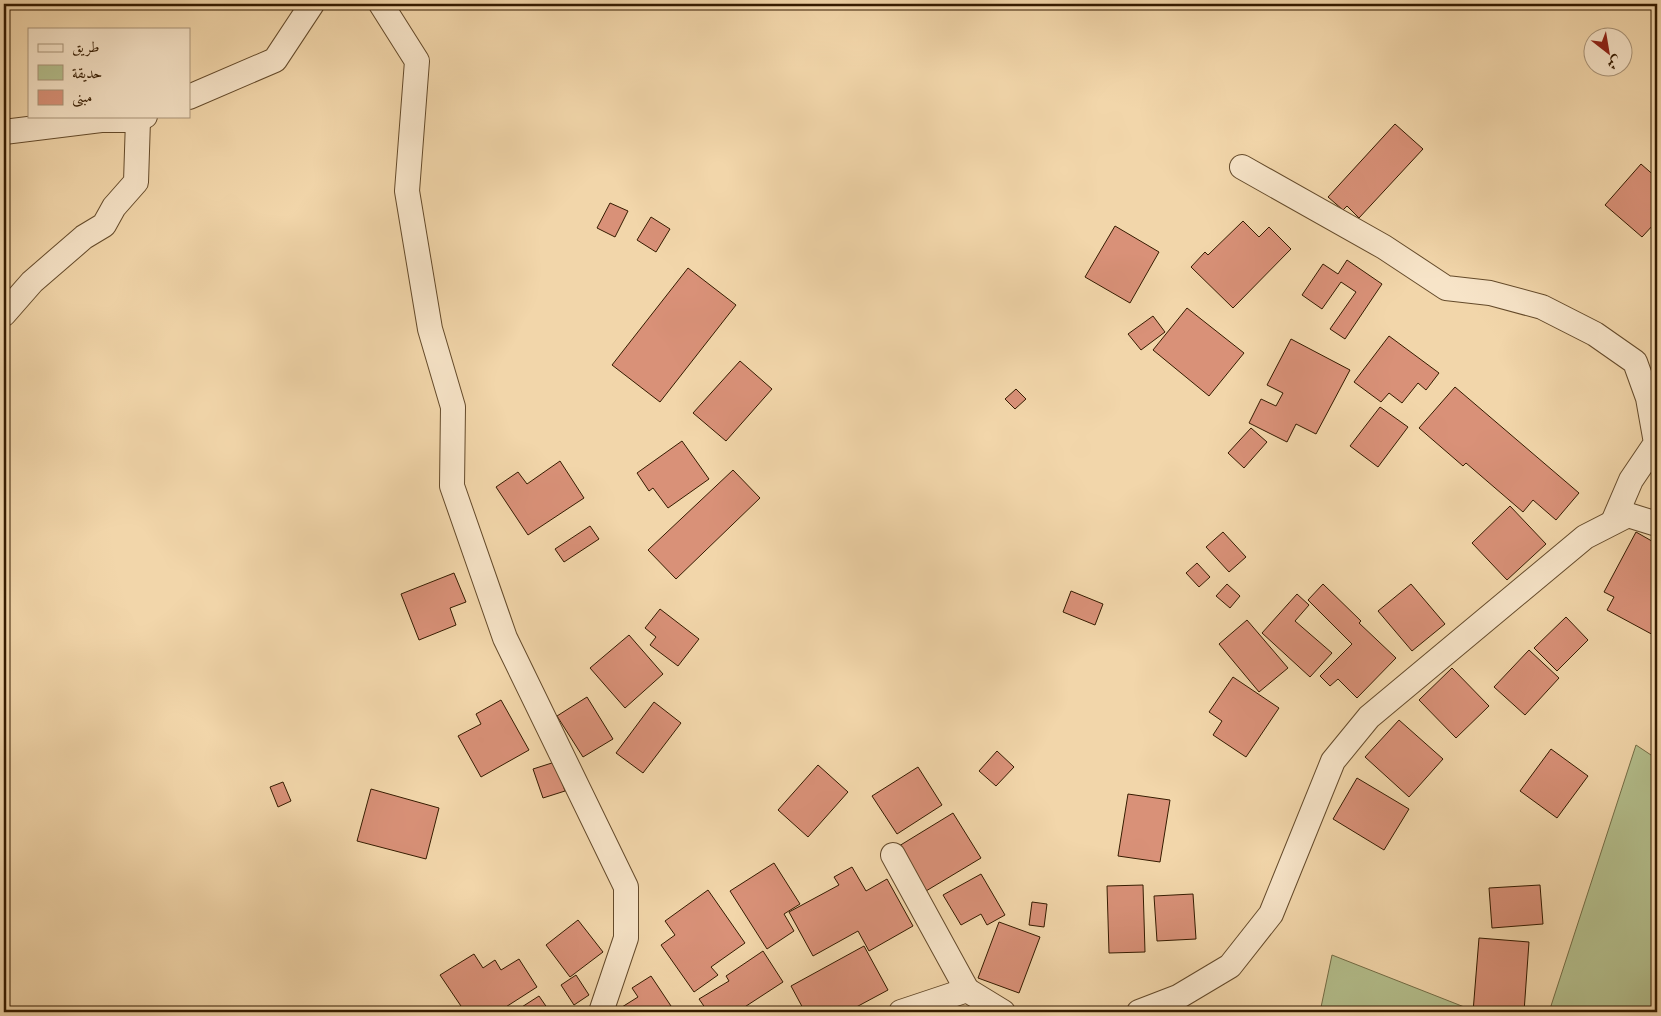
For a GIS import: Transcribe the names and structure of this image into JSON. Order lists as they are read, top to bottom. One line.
{"legend":["طريق","حديقة","مبنى"],"north":"bottom right"}
